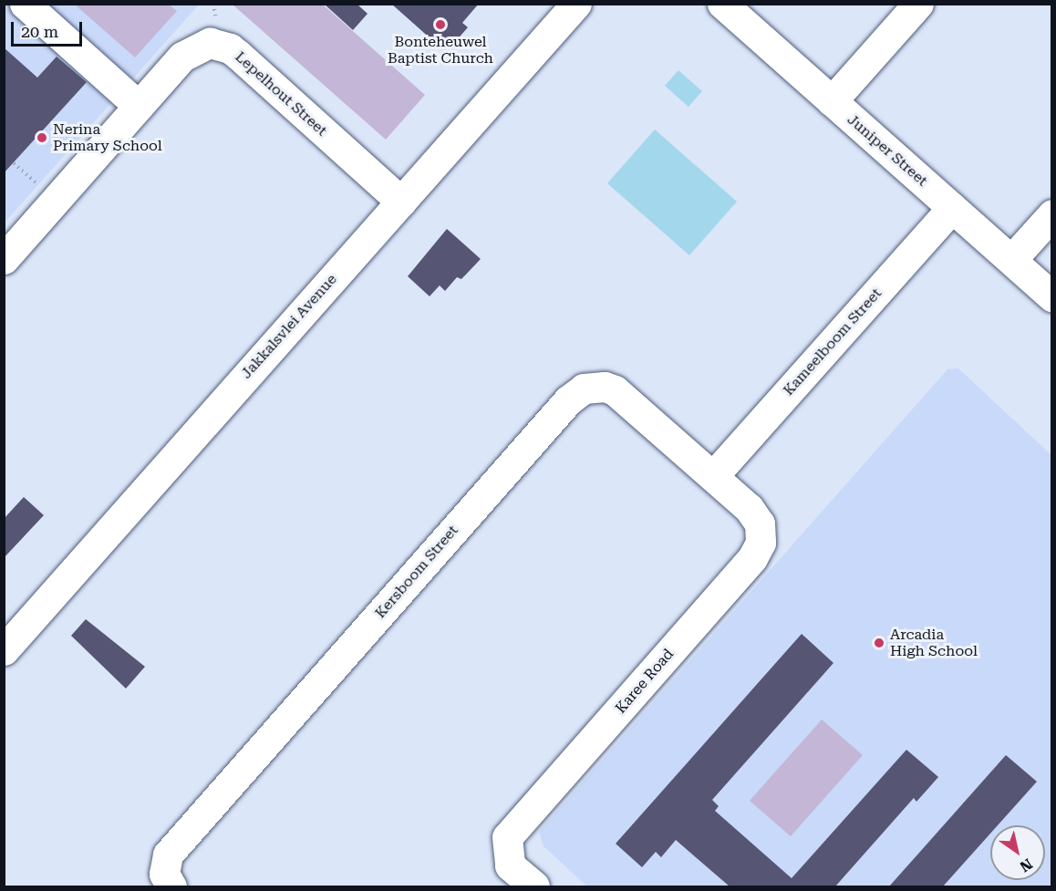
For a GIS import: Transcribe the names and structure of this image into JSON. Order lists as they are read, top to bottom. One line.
{"streets":{"street":["Lepelhout Street","Juniper Street","Jakkalsvlei Avenue","Kameelboom Street","Kersboom Street","Karee Road"]},"crossings":[["Lepelhout Street","Jakkalsvlei Avenue"],["Juniper Street","Kameelboom Street"],["Kameelboom Street","Kersboom Street"],["Kameelboom Street","Karee Road"],["Kersboom Street","Karee Road"]],"places":["Bonteheuwel Baptist Church","Nerina Primary School","Arcadia High School"],"scale_bar":"20 m","north":"bottom right"}
